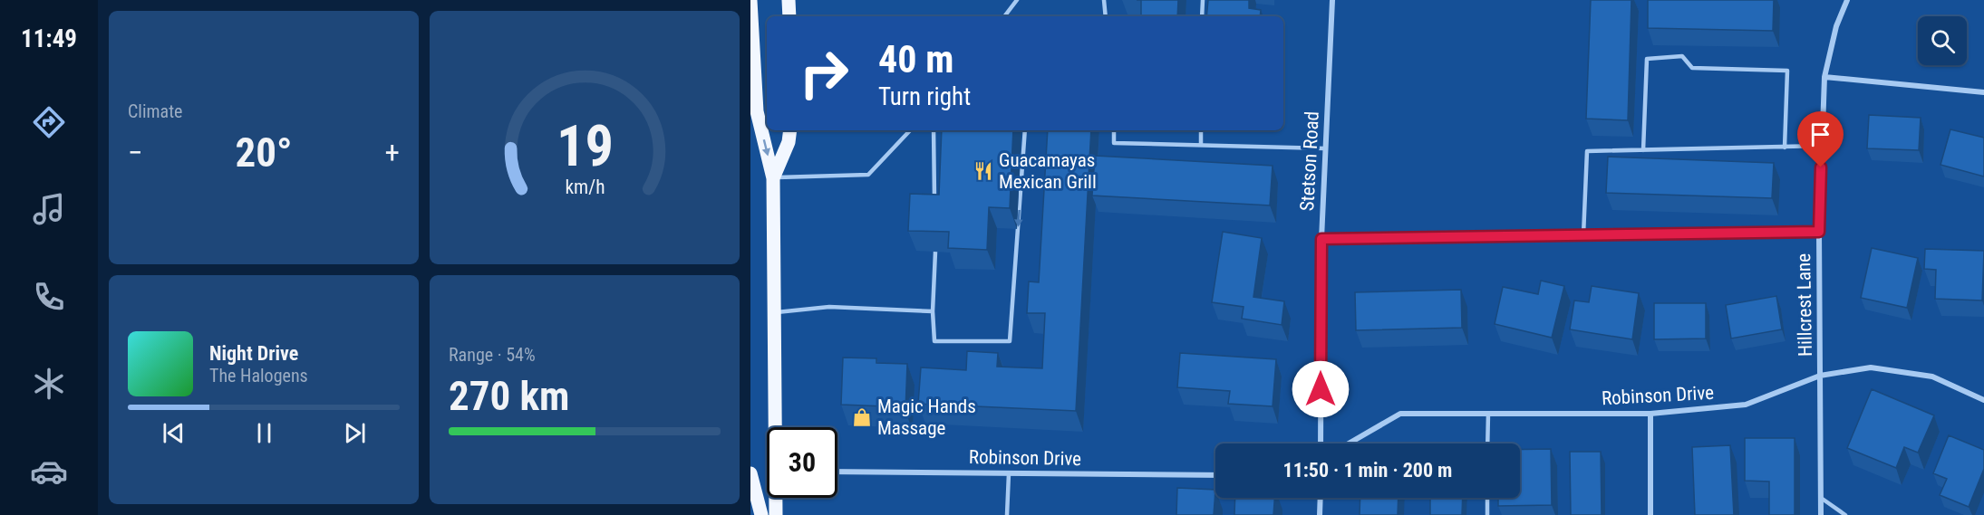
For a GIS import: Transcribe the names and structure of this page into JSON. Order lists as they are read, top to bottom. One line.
{"streets":{"street":["Stetson Road","Hillcrest Lane","Robinson Drive"]},"crossings":[["Hillcrest Lane","Robinson Drive"]],"places":{"restaurant":["Guacamayas Mexican Grill"],"shop":["Magic Hands Massage"]},"page":{"tabs":"11:49","tile":["Climate",["Range · 54%","270 km"]],"turn":["40 m","Turn right"],"heat":["−","20°","+"],"song":["Night Drive","The Halogens"],"limit":"30","trip":"11:50 · 1 min · 200 m","gauge":["19","km/h"]}}
